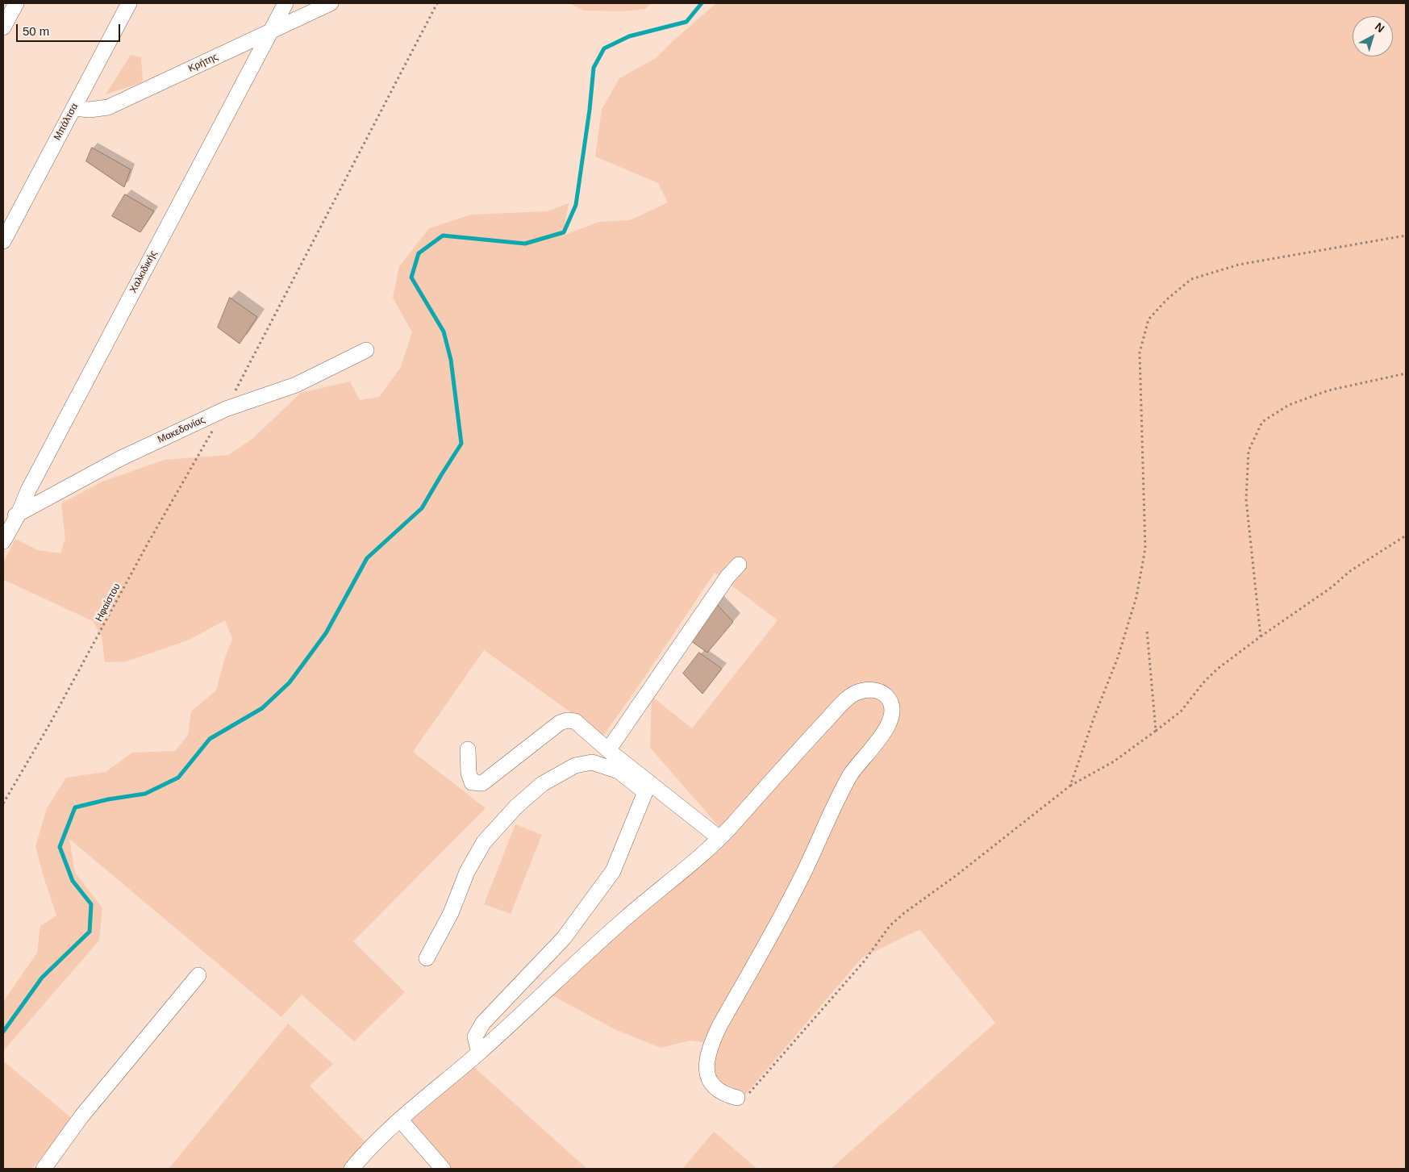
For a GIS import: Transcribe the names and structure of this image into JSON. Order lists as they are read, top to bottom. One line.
{"streets":{"street":["Κρήτης","Μπάλτσα","Χαλκιδικής","Μακεδονίας"],"path":["Ηφαίστου"]},"crossings":[["Κρήτης","Μπάλτσα"],["Κρήτης","Χαλκιδικής"],["Χαλκιδικής","Μακεδονίας"]],"scale_bar":"50 m","north":"top right"}
